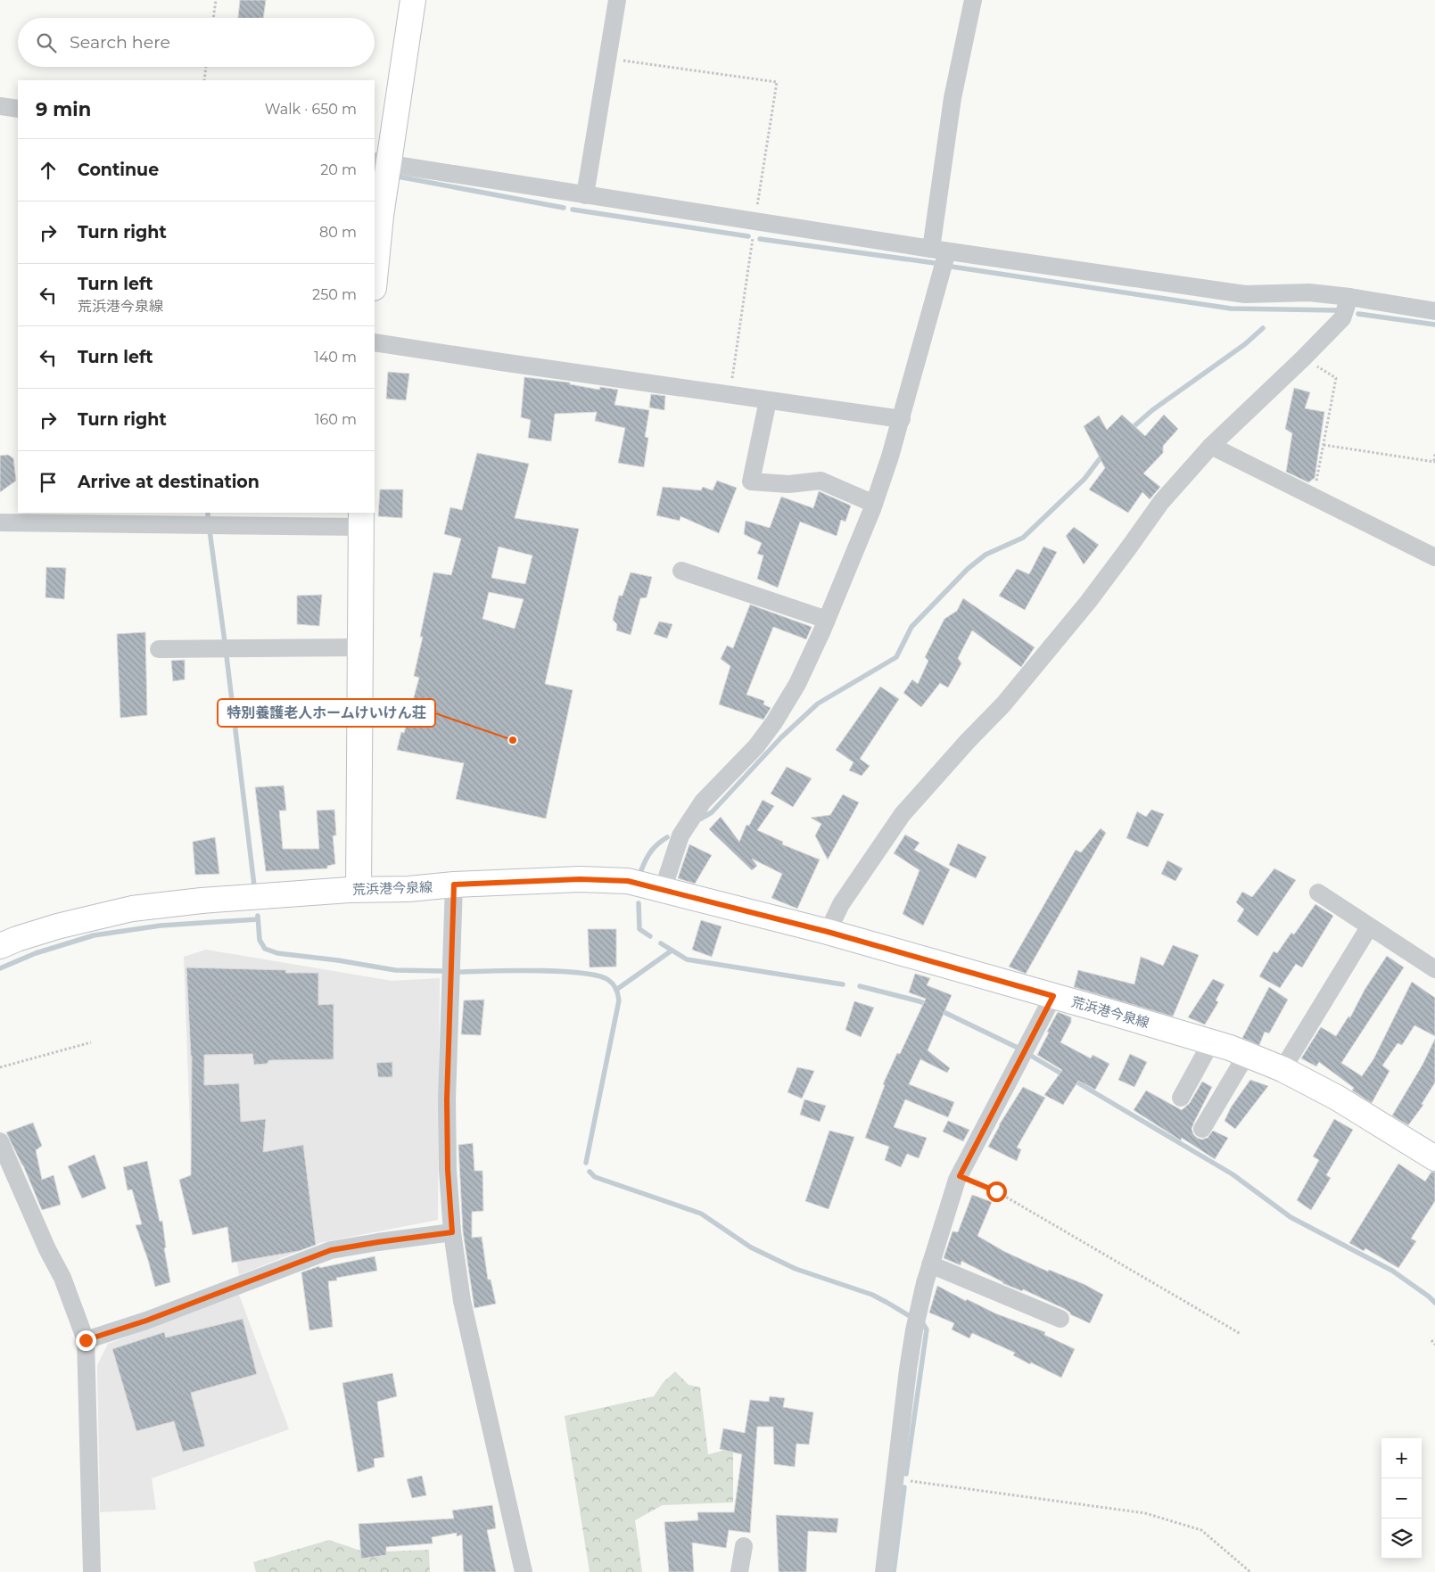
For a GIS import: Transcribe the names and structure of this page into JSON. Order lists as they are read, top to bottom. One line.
{"streets":{"main road":["荒浜港今泉線"]},"places":["特別養護老人ホームけいけん荘"],"page":{"search":"Search here","heading":["9 min","Walk · 650 m"],"list":[["Continue","20 m"],["Turn right","80 m"],["Turn left","荒浜港今泉線","250 m"],["Turn left","140 m"],["Turn right","160 m"],"Arrive at destination"],"map_buttons":["+","−"]}}
